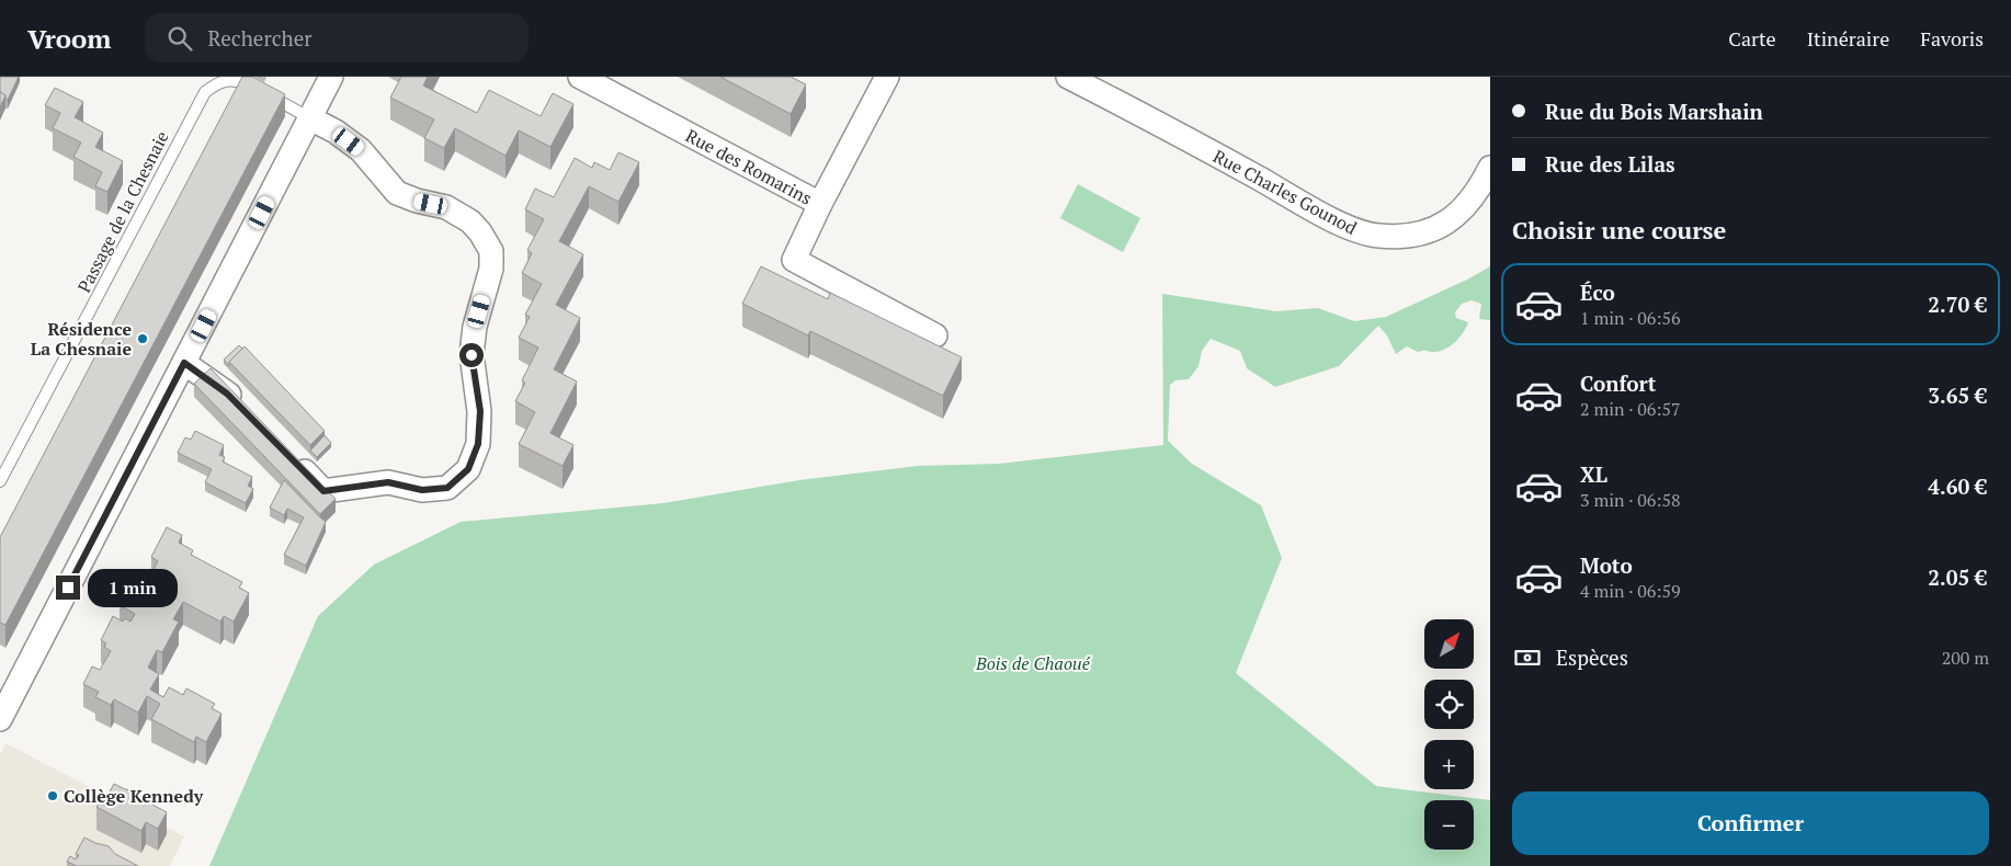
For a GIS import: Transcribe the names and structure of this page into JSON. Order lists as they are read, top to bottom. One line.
{"streets":{"street":["Rue des Romarins","Rue Charles Gounod"],"lane":["Passage de la Chesnaie"]},"parks":["Bois de Chaoué"],"places":["Résidence La Chesnaie","Collège Kennedy"],"north":"top right","page":{"header":"Vroom","search":"Rechercher","nav":["Carte","Itinéraire","Favoris"],"banner":["Rue du Bois Marshain","Rue des Lilas"],"heading":"Choisir une course","list":[{"name":"Éco","note":"1 min · 06:56","value":"2.70 €"},{"name":"Confort","note":"2 min · 06:57","value":"3.65 €"},{"name":"XL","note":"3 min · 06:58","value":"4.60 €"},{"name":"Moto","note":"4 min · 06:59","value":"2.05 €"}],"bubble":"1 min","map_buttons":["+","−"],"pay":["Espèces","200 m"],"buttons":"Confirmer"}}
